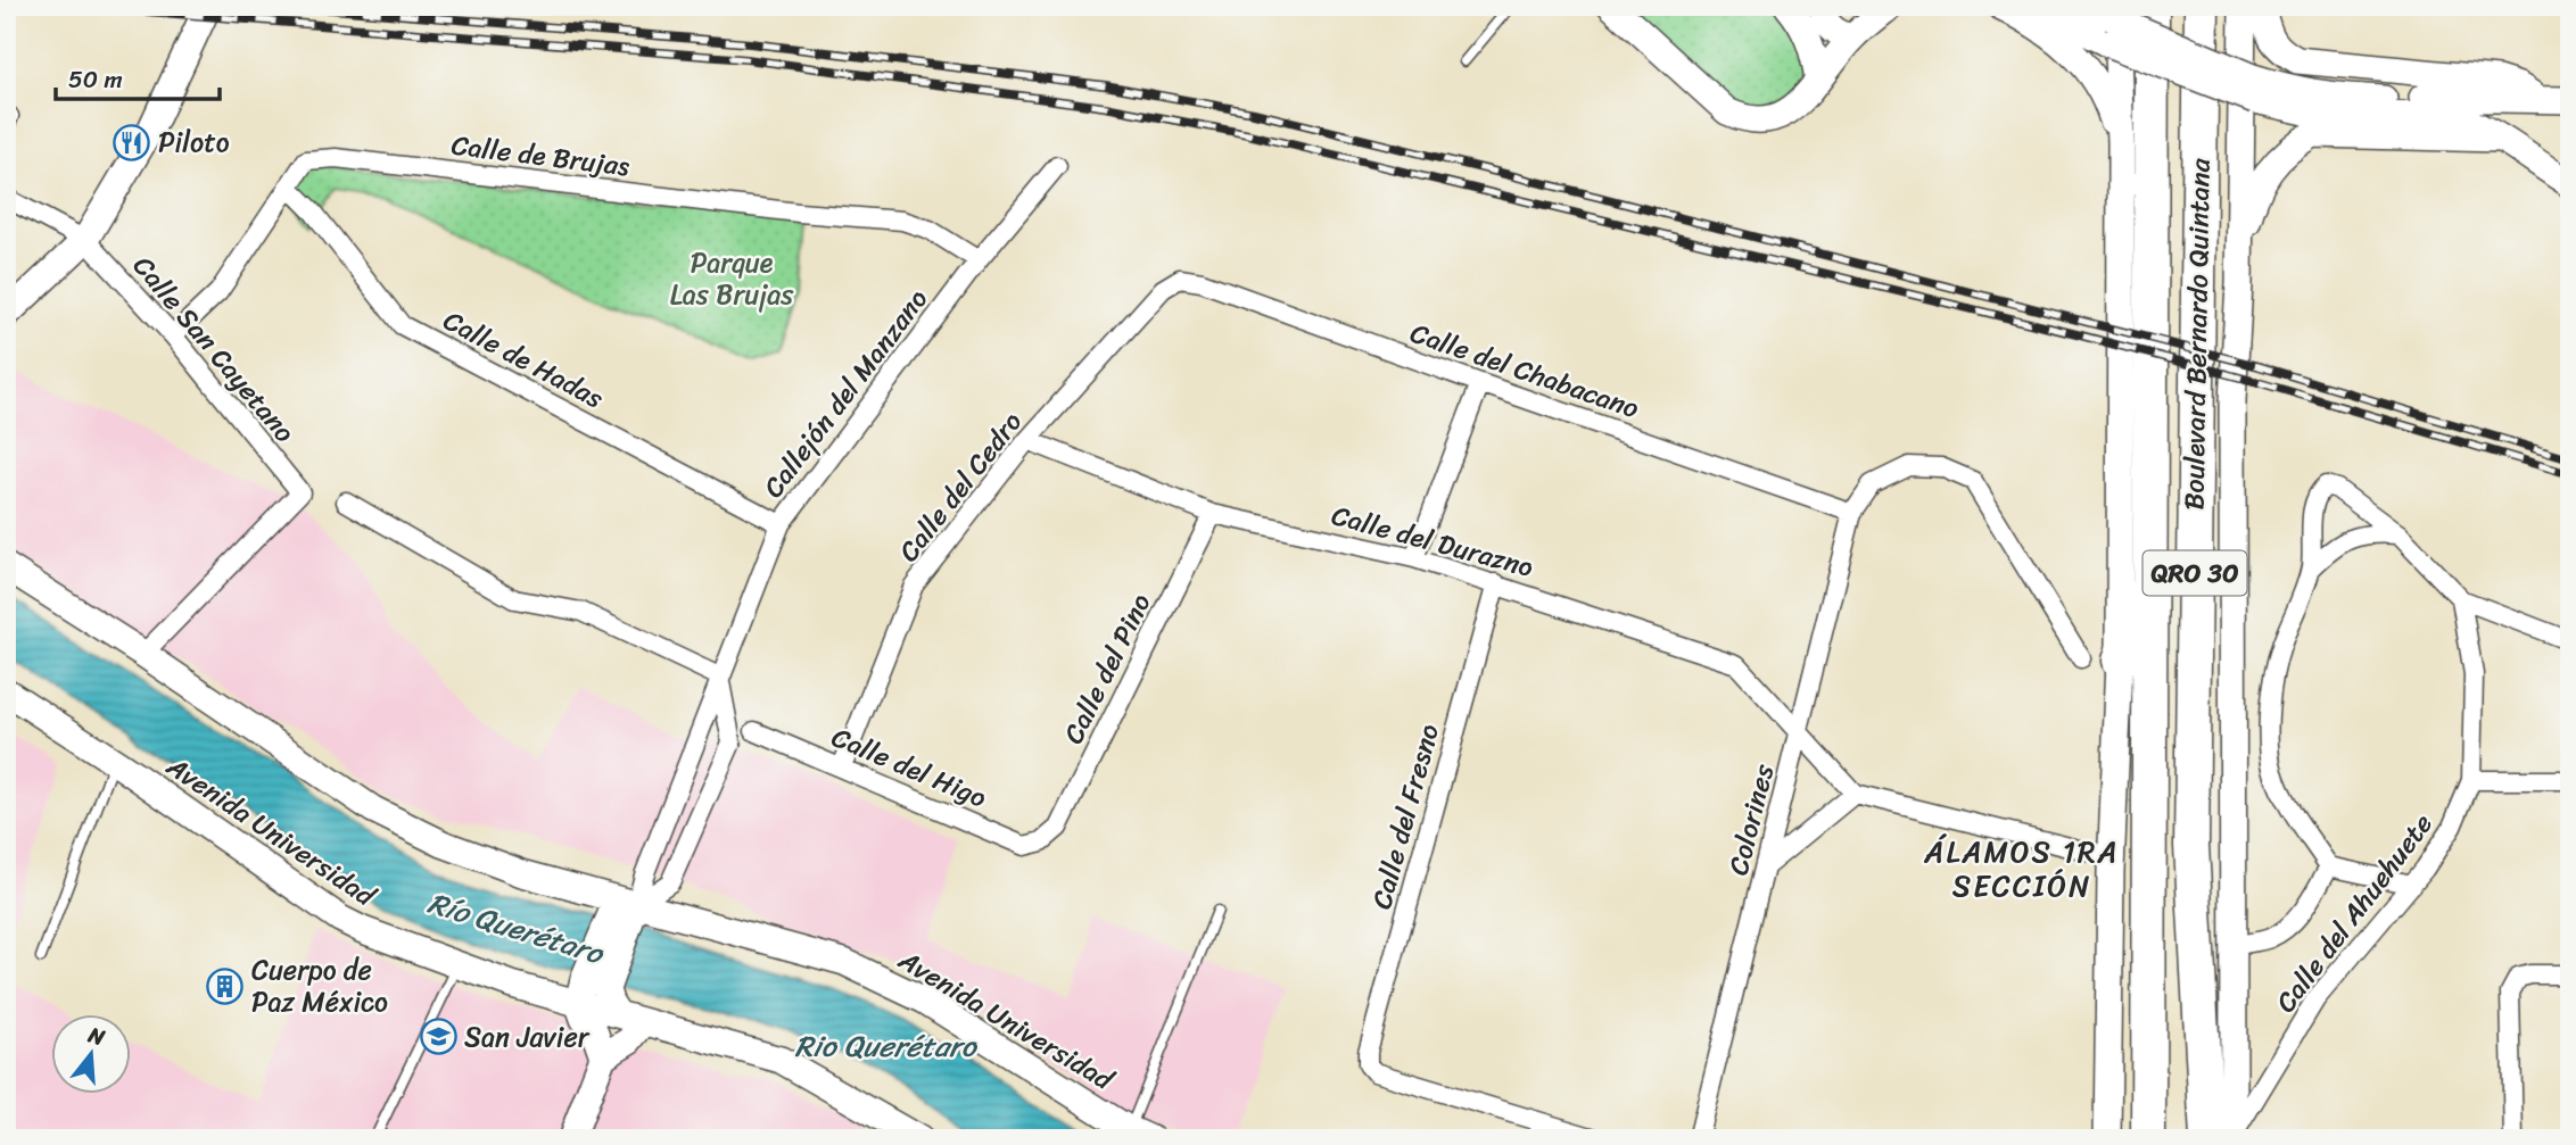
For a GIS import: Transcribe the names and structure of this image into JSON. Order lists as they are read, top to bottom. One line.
{"streets":{"highway":["Boulevard Bernardo Quintana","QRO 30"],"main road":["Avenida Universidad"],"street":["Calle de Brujas","Calle San Cayetano","Calle de Hadas","Calle del Chabacano","Callejón del Manzano","Calle del Cedro","Calle del Durazno","Calle del Pino","Calle del Higo","Calle del Fresno","Colorines","Calle del Ahuehuete"]},"crossings":[["Calle de Brujas","Calle San Cayetano"],["Calle de Brujas","Calle de Hadas"],["Calle de Brujas","Callejón del Manzano"],["Boulevard Bernardo Quintana","Calle del Ahuehuete"],["Calle San Cayetano","Avenida Universidad"],["Calle de Hadas","Callejón del Manzano"],["Calle del Chabacano","Calle del Cedro"],["Calle del Chabacano","Colorines"],["Callejón del Manzano","Avenida Universidad"],["Calle del Cedro","Calle del Durazno"],["Calle del Cedro","Calle del Higo"],["Calle del Durazno","Calle del Pino"],["Calle del Durazno","Calle del Fresno"],["Calle del Durazno","Colorines"],["Calle del Pino","Calle del Higo"]],"districts":["ÁLAMOS 1RA SECCIÓN"],"water":["Río Querétaro","Rio Querétaro"],"parks":["Parque Las Brujas"],"places":{"restaurant":["Piloto"],"building":["Cuerpo de Paz México"],"school or university":["San Javier"]},"scale_bar":"50 m","north":"top"}
